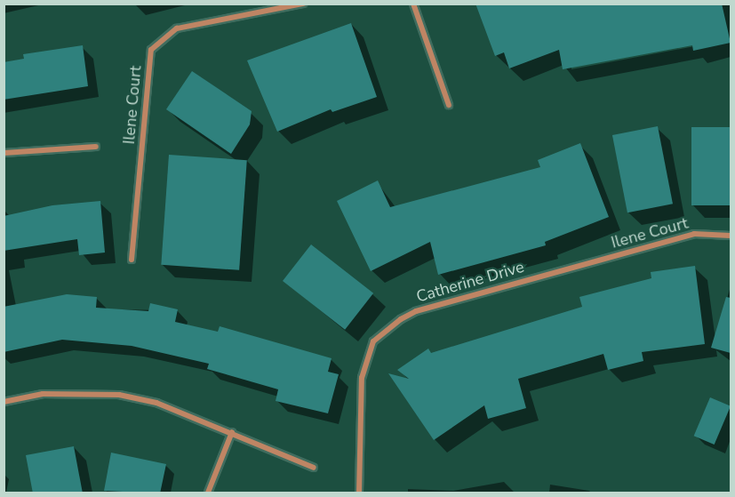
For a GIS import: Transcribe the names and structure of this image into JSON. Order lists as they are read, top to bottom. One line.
{"streets":{"street":["Ilene Court","Catherine Drive"]},"crossings":[["Ilene Court","Catherine Drive"]]}
